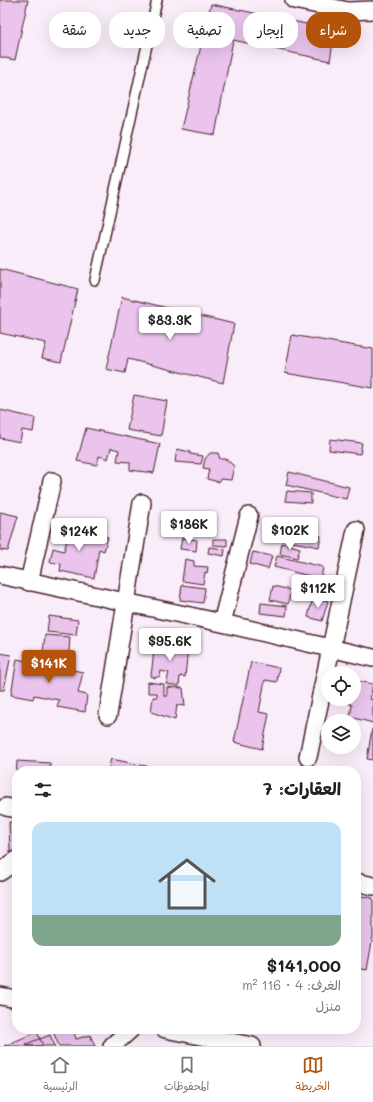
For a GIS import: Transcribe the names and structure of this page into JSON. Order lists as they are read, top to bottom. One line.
{"page":{"chip":["شراء","إيجار","تصفية","جديد","شقة"],"price":["$83.3K","$186K","$102K","$124K","$112K","$95.6K","$141K"],"heading":"العقارات: 7","list":[{"name":"$141,000","note":"الغرف: 4 · 116 m² · منزل"}],"tabs":["الخريطة","المحفوظات","الرئيسية"]}}
